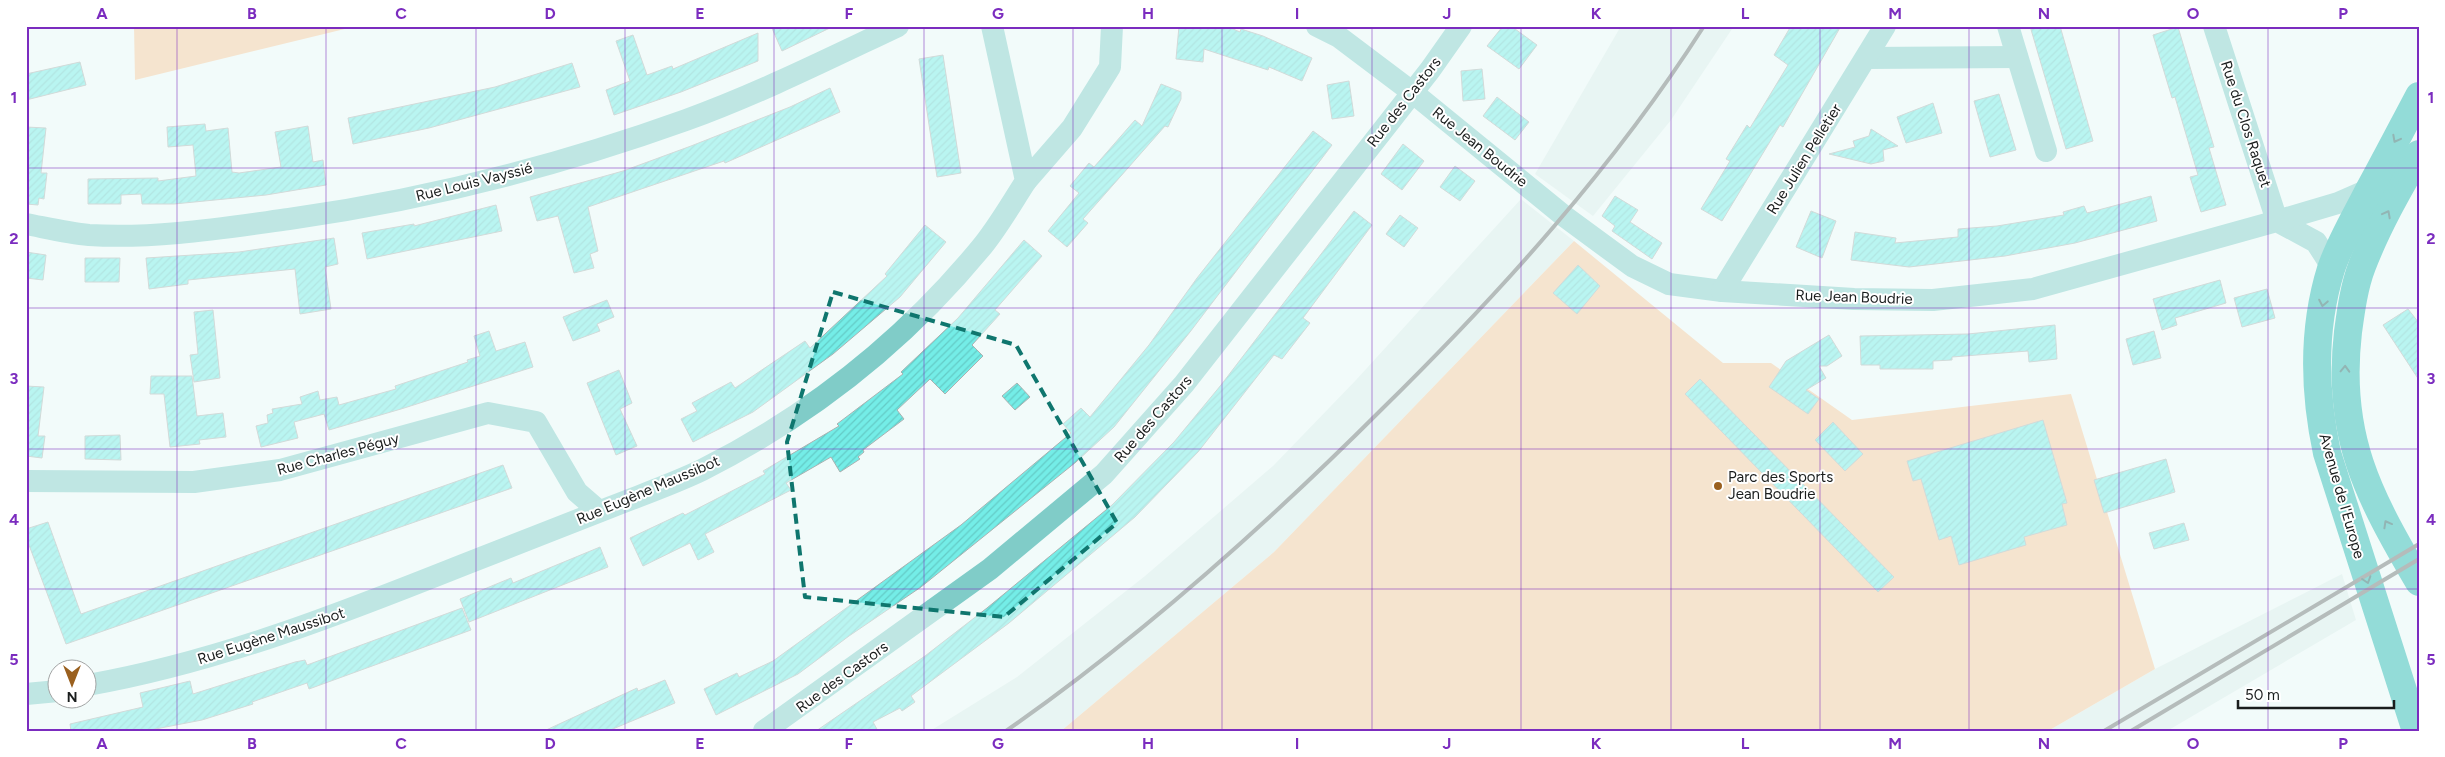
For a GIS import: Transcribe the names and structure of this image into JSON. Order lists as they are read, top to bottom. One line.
{"streets":{"main road":["Avenue de l'Europe"],"street":["Rue des Castors","Rue du Clos Raquet","Rue Jean Boudrie","Rue Julien Pelletier","Rue Louis Vayssié","Rue Charles Péguy","Rue Eugène Maussibot"]},"crossings":[["Rue des Castors","Rue Jean Boudrie"],["Rue du Clos Raquet","Rue Jean Boudrie"],["Rue Jean Boudrie","Rue Julien Pelletier"],["Rue Jean Boudrie","Avenue de l'Europe"],["Rue Charles Péguy","Rue Eugène Maussibot"]],"places":["Parc des Sports Jean Boudrie"],"scale_bar":"50 m","north":"bottom","grid":{"columns":["A","B","C","D","E","F","G","H","I","J","K","L","M","N","O","P"],"rows":["1","2","3","4","5"]}}
